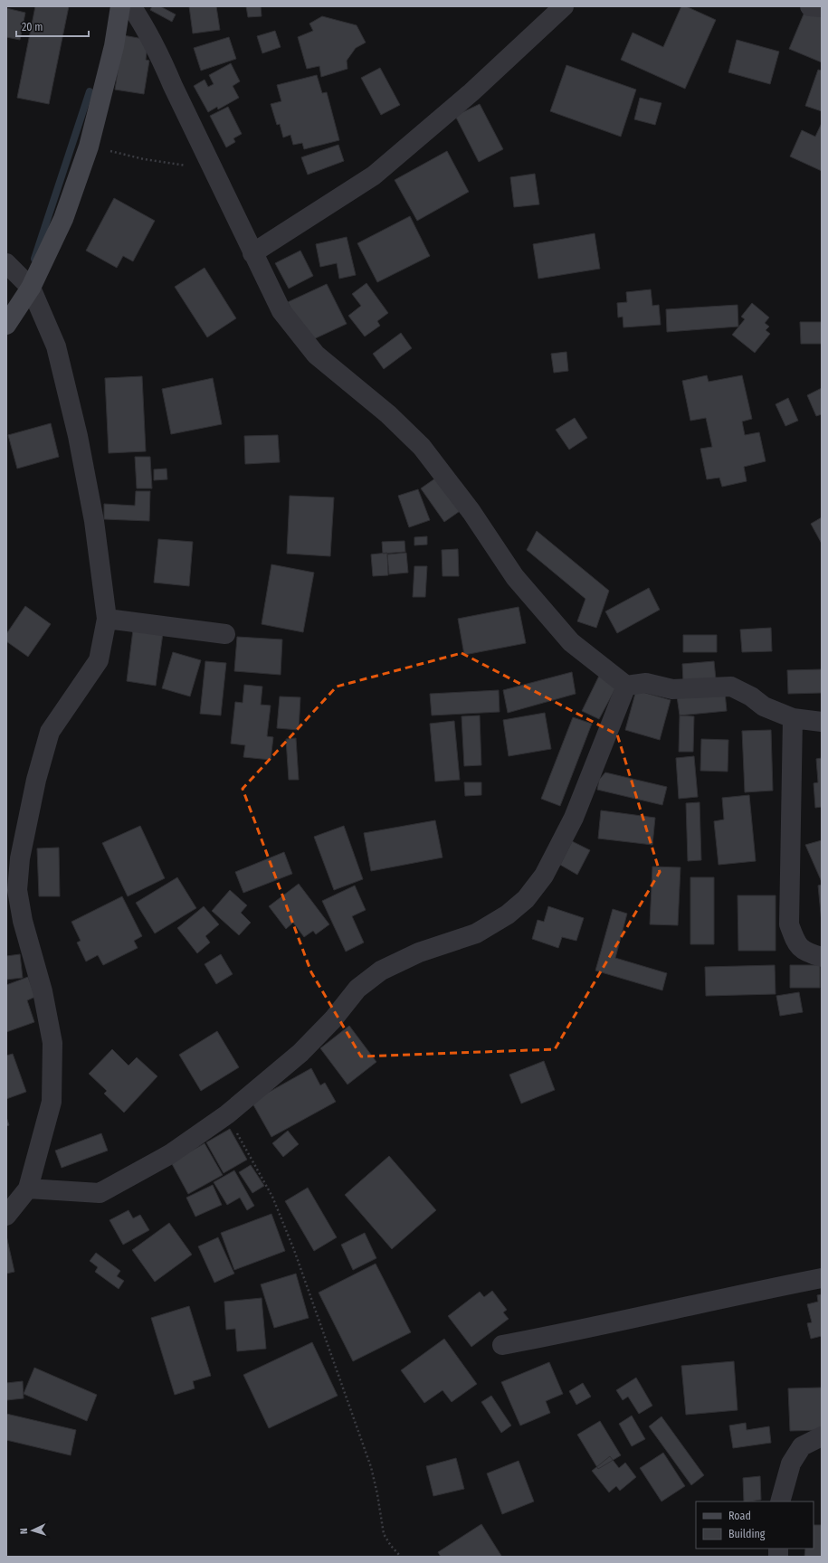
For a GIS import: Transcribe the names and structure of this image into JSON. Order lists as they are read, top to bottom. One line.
{"legend":["Road","Building"],"scale_bar":"20 m","north":"left"}
